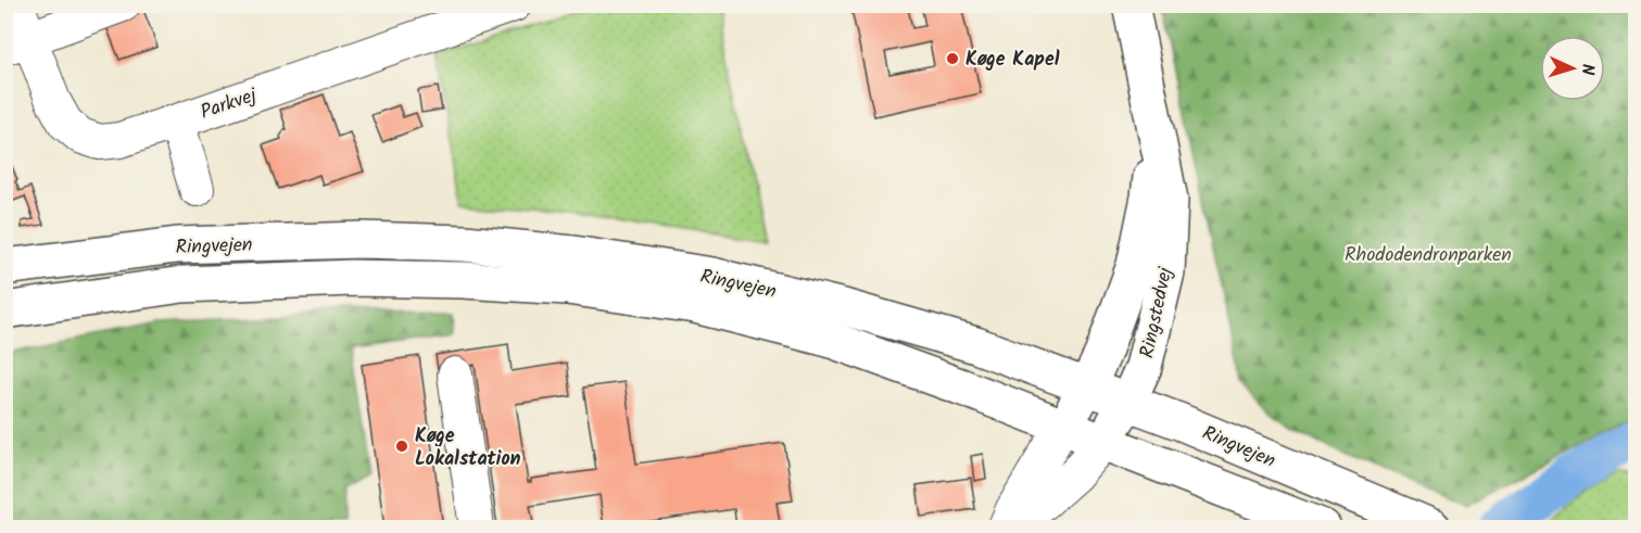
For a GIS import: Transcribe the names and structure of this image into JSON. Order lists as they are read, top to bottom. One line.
{"streets":{"main road":["Ringvejen","Ringstedvej"],"street":["Parkvej"]},"crossings":[["Ringvejen","Ringstedvej"]],"parks":["Rhododendronparken"],"places":["Køge Kapel","Køge Lokalstation"],"north":"right"}
